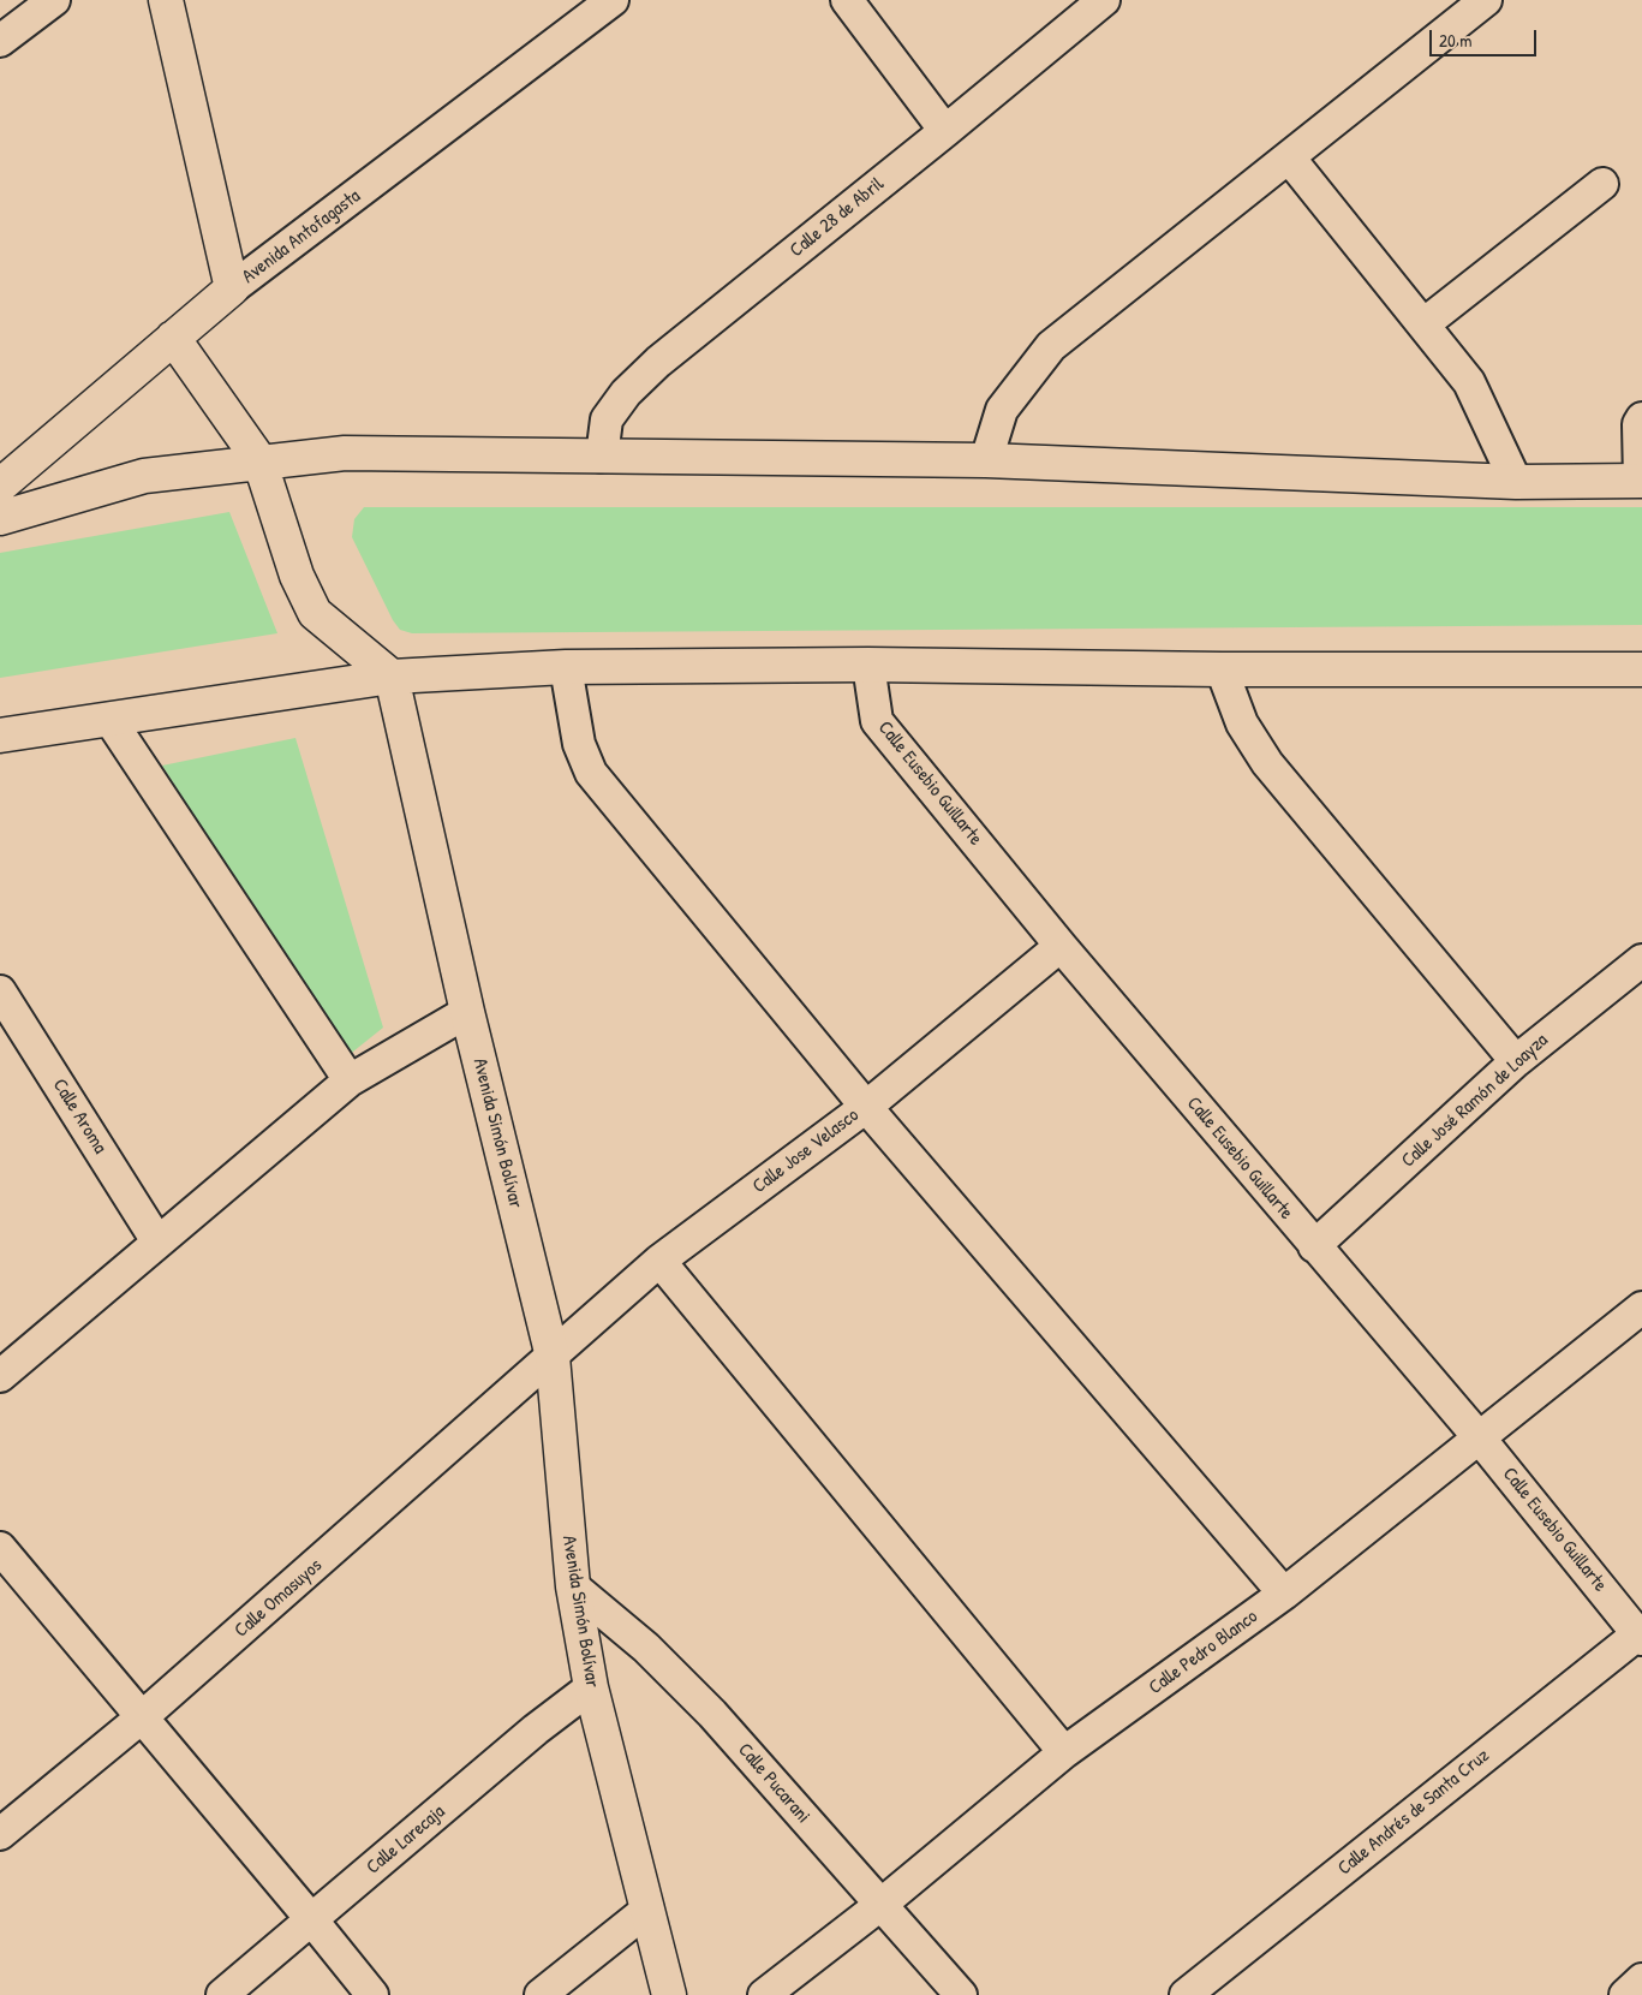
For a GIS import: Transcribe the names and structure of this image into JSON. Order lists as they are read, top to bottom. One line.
{"streets":{"street":["Calle 28 de Abril","Avenida Antofagasta","Calle Eusebio Guillarte","Calle José Ramón de Loayza","Calle Aroma","Avenida Simón Bolívar","Calle Jose Velasco","Calle Omasuyos","Calle Pedro Blanco","Calle Pucarani","Calle Andrés de Santa Cruz","Calle Larecaja"]},"crossings":[["Calle Eusebio Guillarte","Calle José Ramón de Loayza"],["Calle Eusebio Guillarte","Calle Jose Velasco"],["Calle Eusebio Guillarte","Calle Pedro Blanco"],["Calle Eusebio Guillarte","Calle Andrés de Santa Cruz"],["Avenida Simón Bolívar","Calle Jose Velasco"],["Avenida Simón Bolívar","Calle Omasuyos"],["Avenida Simón Bolívar","Calle Pucarani"],["Avenida Simón Bolívar","Calle Larecaja"],["Calle Jose Velasco","Calle Omasuyos"],["Calle Pedro Blanco","Calle Pucarani"]],"scale_bar":"20 m"}
